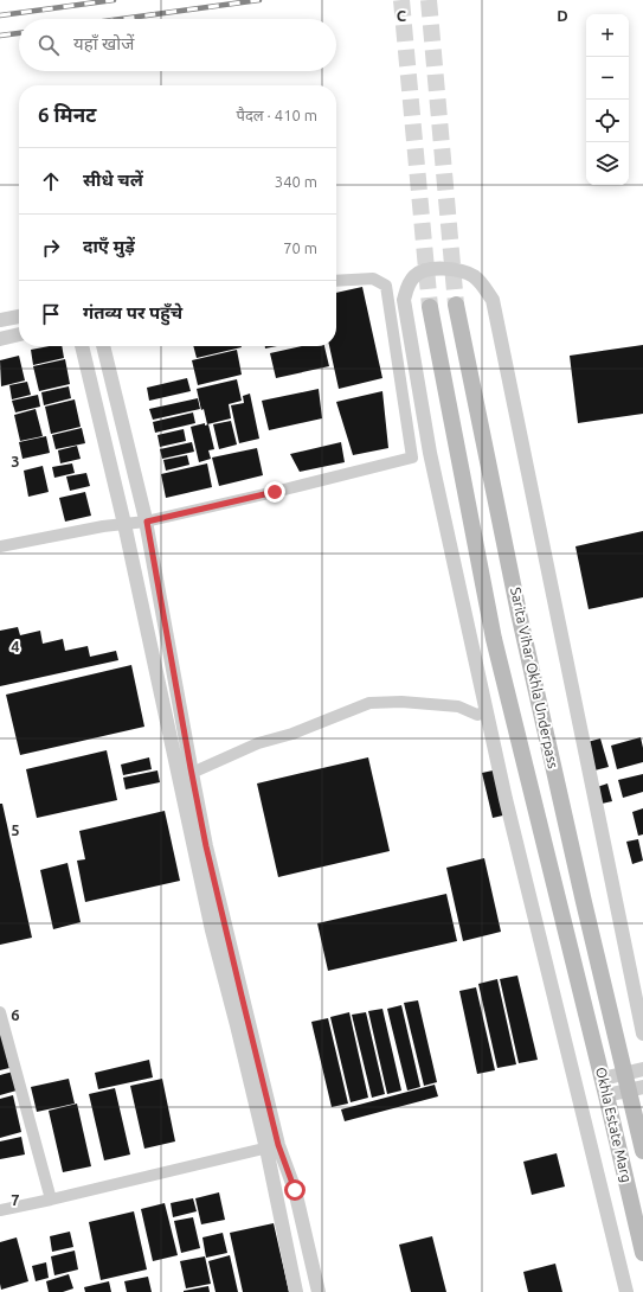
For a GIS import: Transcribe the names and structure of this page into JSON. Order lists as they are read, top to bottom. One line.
{"streets":{"main road":["Sarita Vihar Okhla Underpass","Okhla Estate Marg"]},"crossings":[["Sarita Vihar Okhla Underpass","Okhla Estate Marg"]],"page":{"map_buttons":["+","−"],"search":"यहाँ खोजें","heading":["6 मिनट","पैदल · 410 m"],"list":[["सीधे चलें","340 m"],["दाएँ मुड़ें","70 m"],"गंतव्य पर पहुँचे"]},"grid":{"columns":["C","D"],"rows":["3","4","5","6","7"]}}
